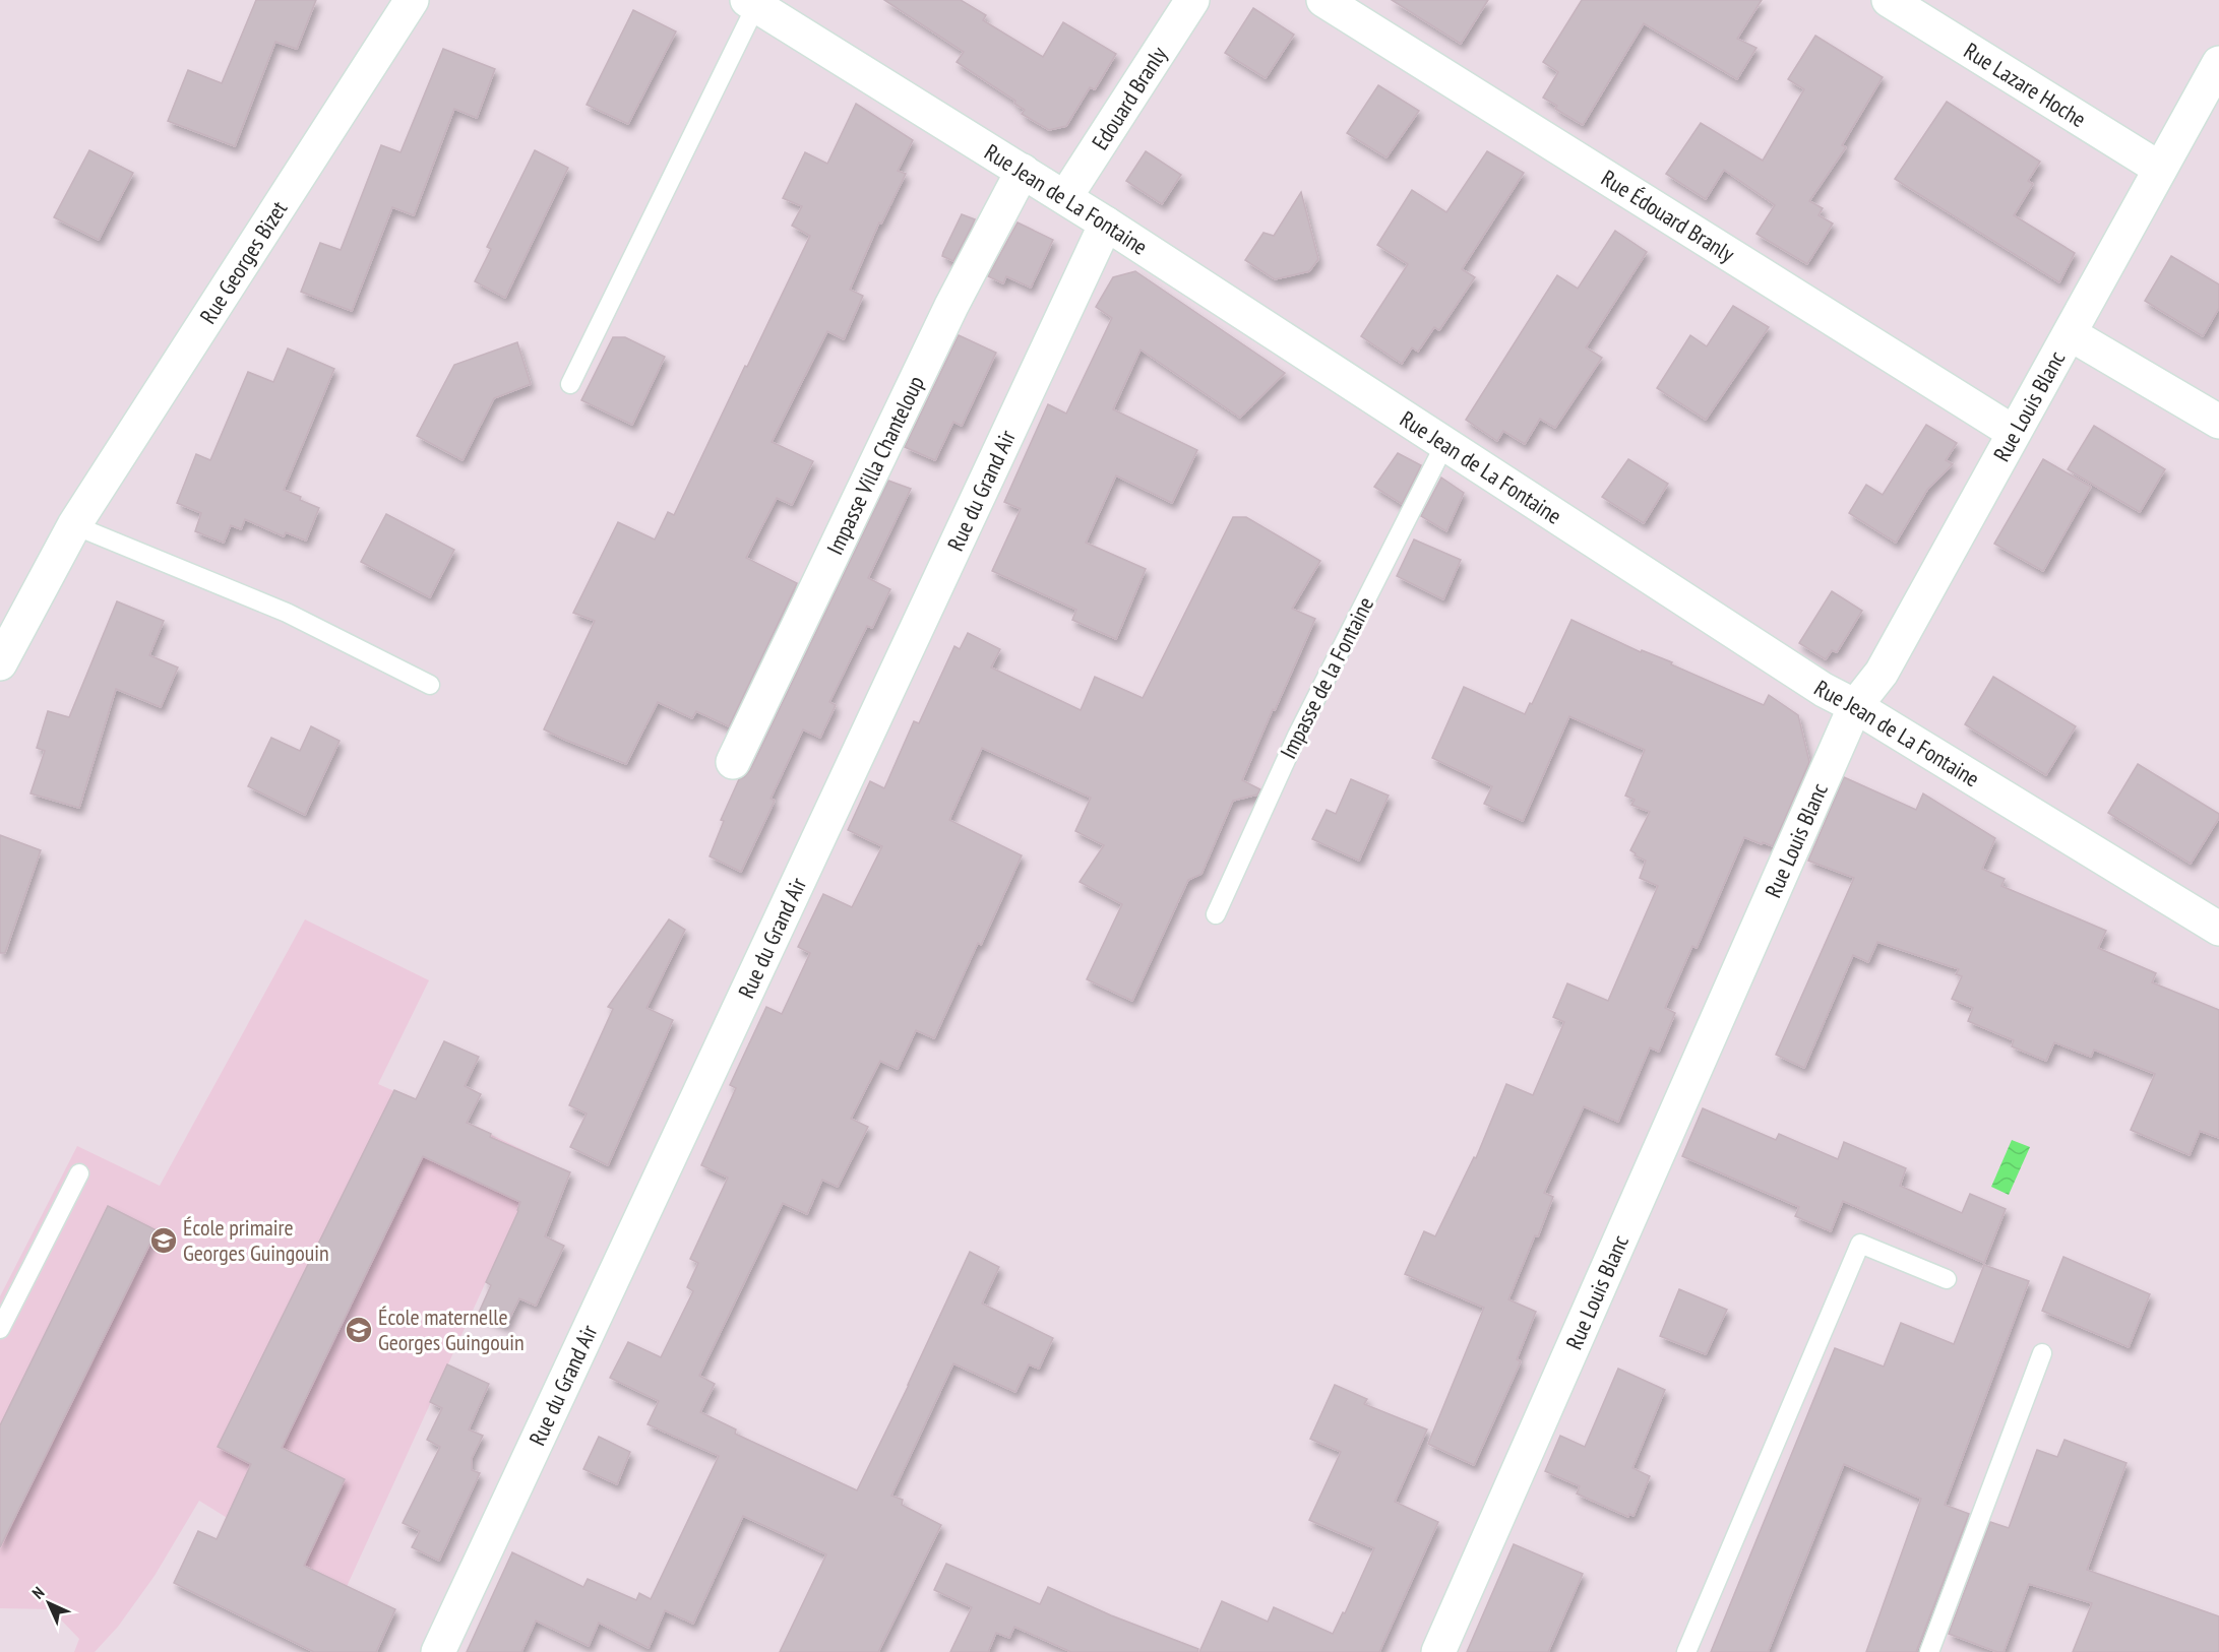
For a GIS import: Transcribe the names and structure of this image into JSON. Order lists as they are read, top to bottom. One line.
{"streets":{"street":["Rue Lazare Hoche","Edouard Branly","Rue Jean de La Fontaine","Rue Édouard Branly","Rue Georges Bizet","Rue Louis Blanc","Impasse Villa Chanteloup","Rue du Grand Air"],"lane":["Impasse de la Fontaine"]},"crossings":[["Rue Lazare Hoche","Rue Louis Blanc"],["Edouard Branly","Rue Jean de La Fontaine"],["Rue Jean de La Fontaine","Rue Louis Blanc"],["Rue Jean de La Fontaine","Impasse Villa Chanteloup"],["Rue Jean de La Fontaine","Rue du Grand Air"],["Rue Jean de La Fontaine","Impasse de la Fontaine"],["Rue Édouard Branly","Rue Louis Blanc"]],"places":{"school or university":["École primaire Georges Guingouin","École maternelle Georges Guingouin"]},"north":"top left"}
